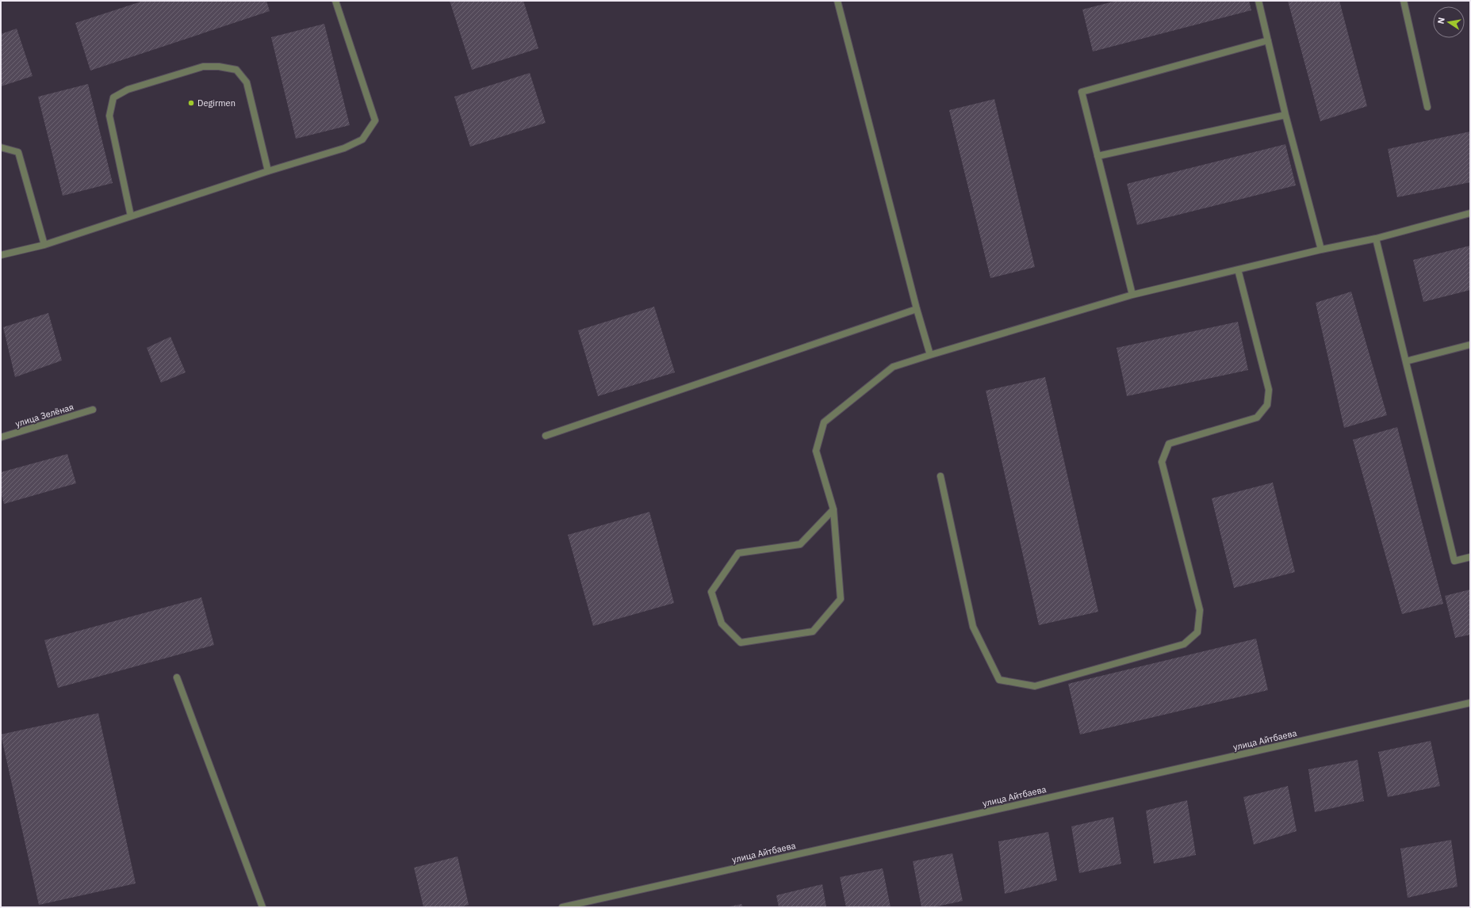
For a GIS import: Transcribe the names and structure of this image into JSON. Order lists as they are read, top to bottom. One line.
{"streets":{"street":["улица Зелёная","улица Айтбаева"]},"places":["Degirmen"],"north":"left"}
